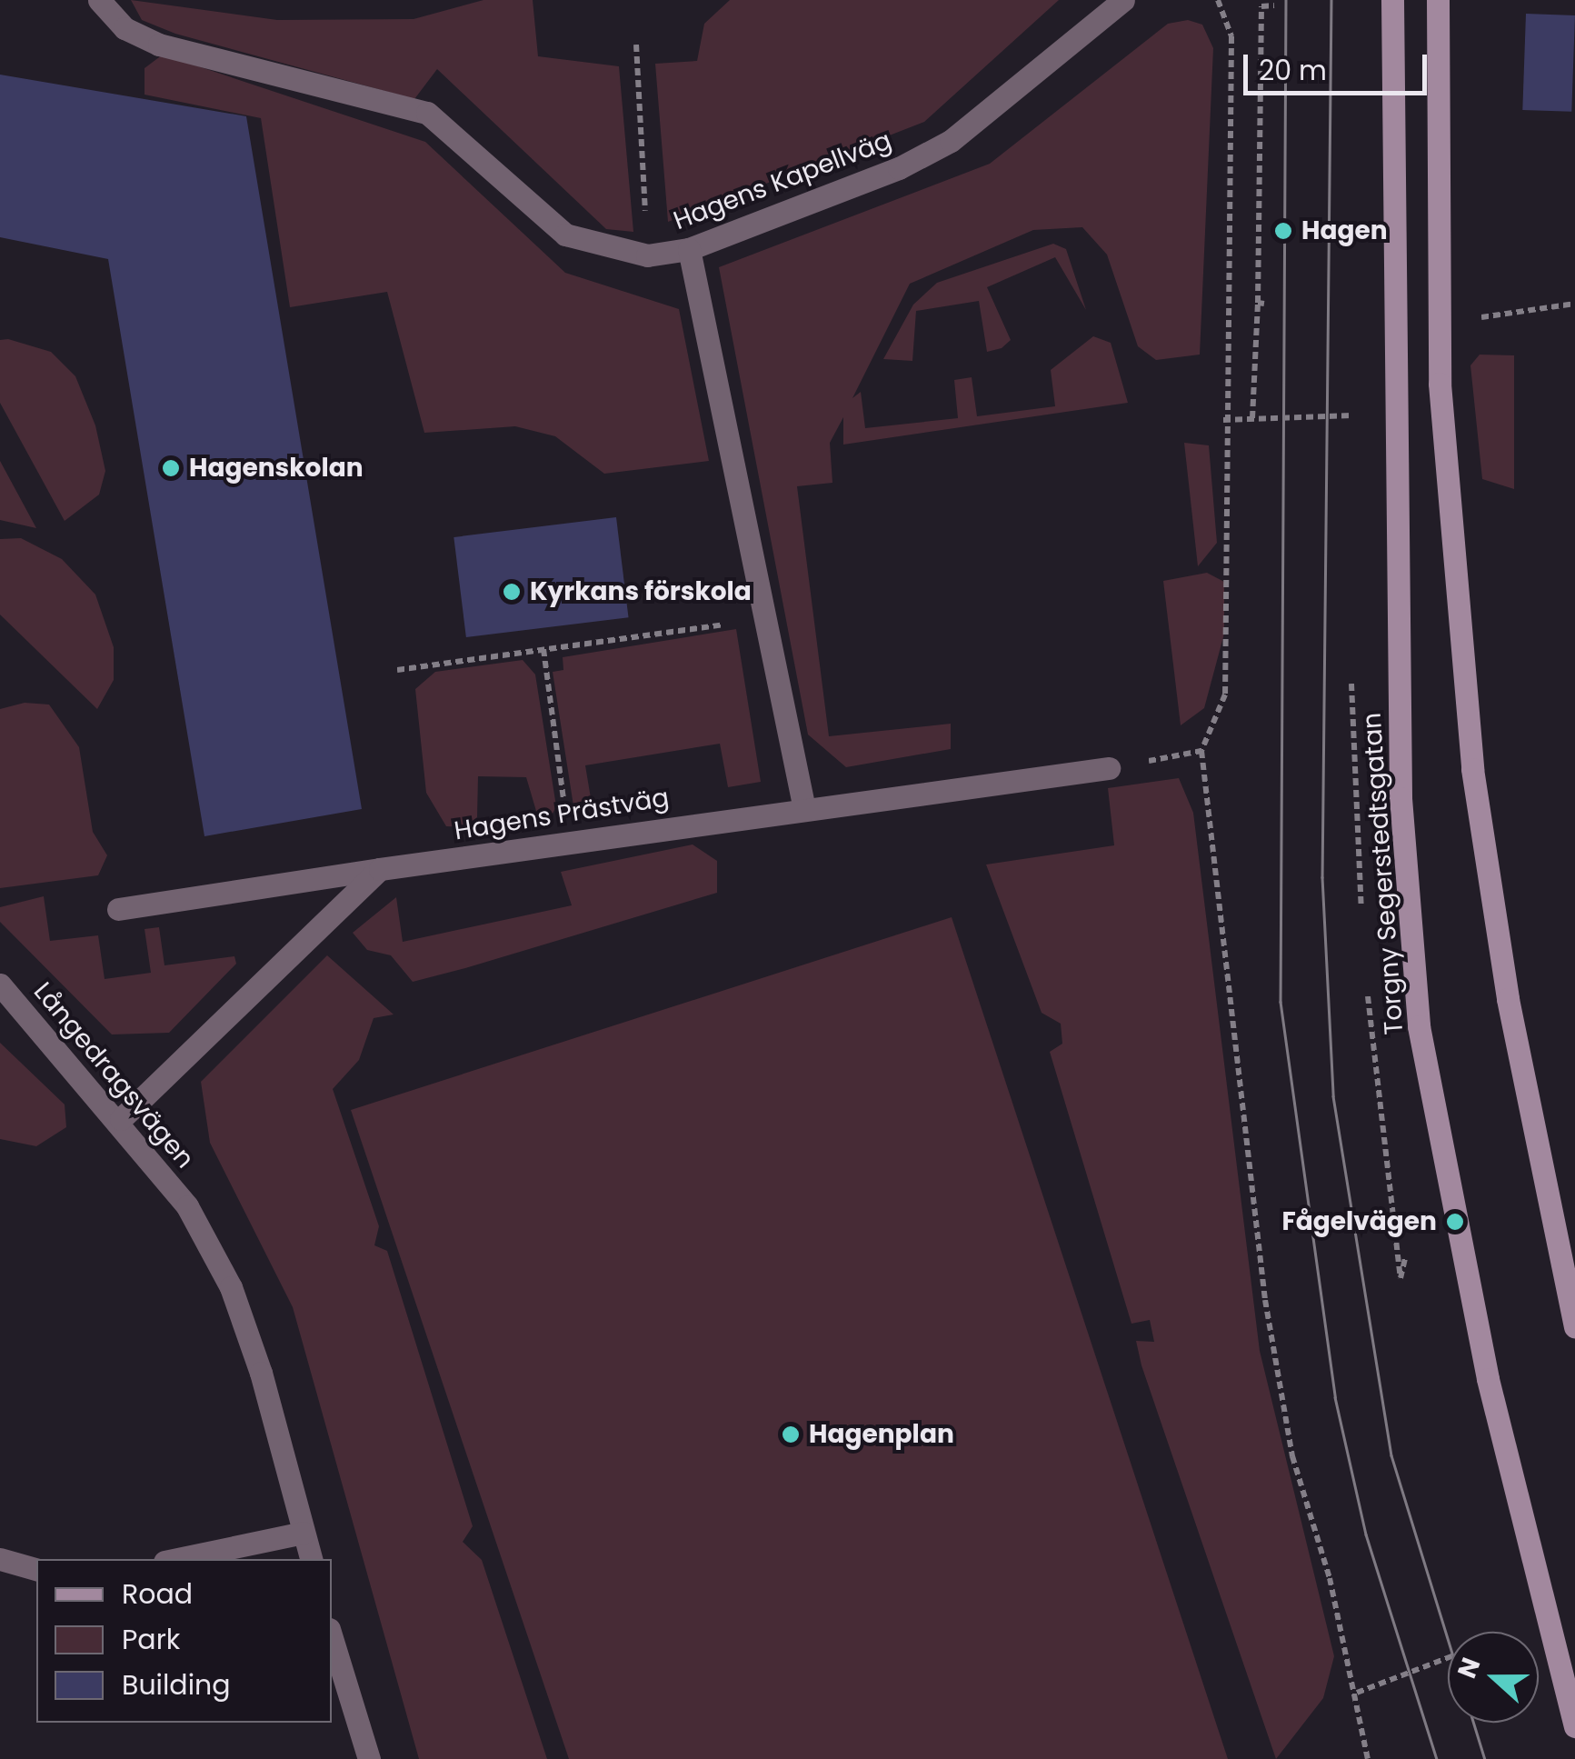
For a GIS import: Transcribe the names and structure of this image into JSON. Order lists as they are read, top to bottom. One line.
{"streets":{"street":["Hagens Kapellväg","Hagens Prästväg","Torgny Segerstedtsgatan","Långedragsvägen"]},"places":["Hagen","Hagenskolan","Kyrkans förskola","Fågelvägen","Hagenplan"],"legend":["Road","Park","Building"],"scale_bar":"20 m","north":"left"}
